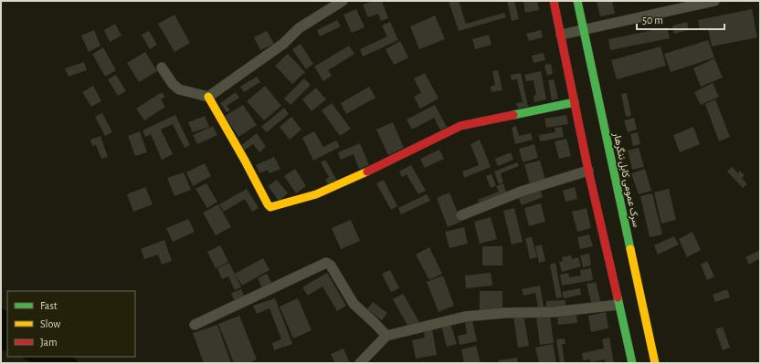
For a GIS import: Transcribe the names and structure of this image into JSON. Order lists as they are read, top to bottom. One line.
{"streets":{"main road":["سرک عمومی کابل ننگرهار"]},"legend":["Fast","Slow","Jam"],"scale_bar":"50 m"}
